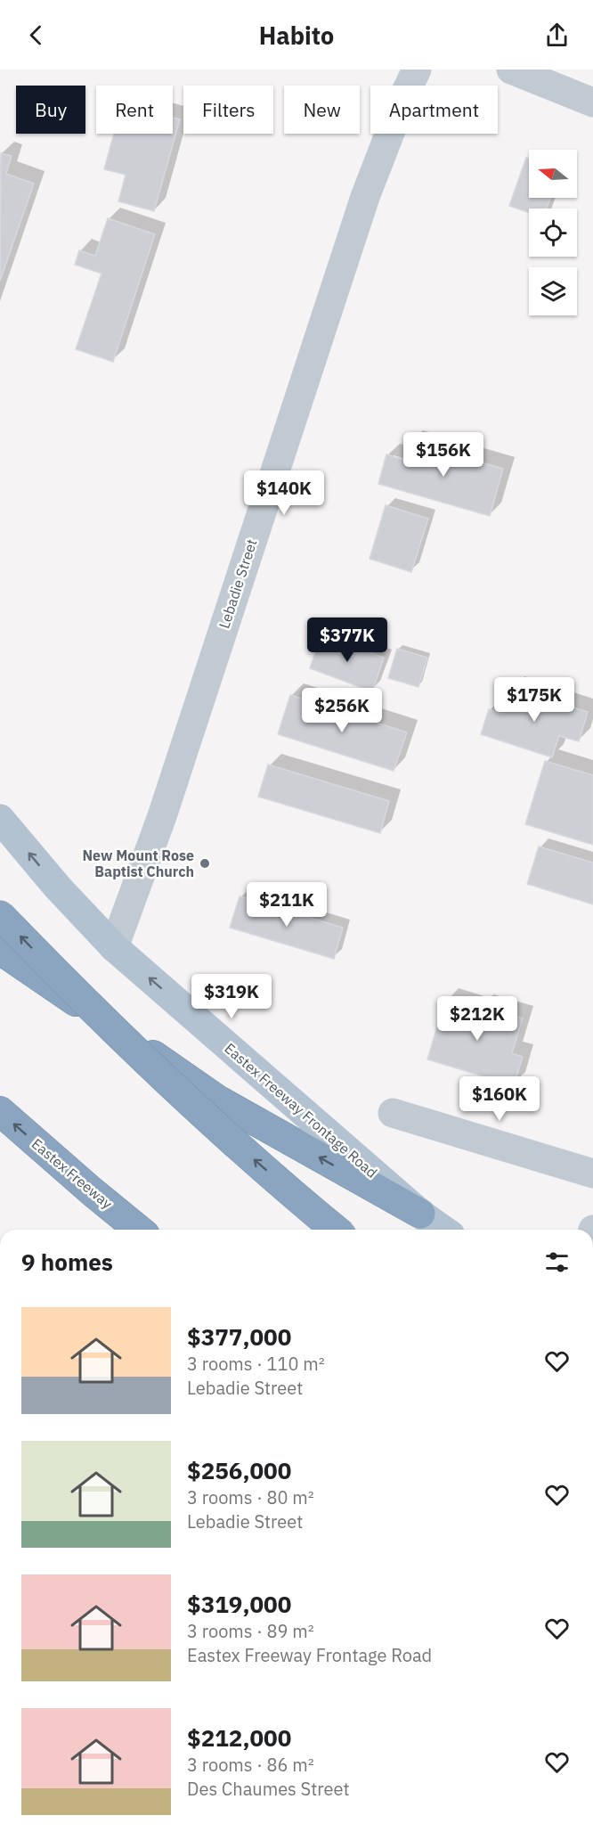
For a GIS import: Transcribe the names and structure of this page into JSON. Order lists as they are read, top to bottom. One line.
{"streets":{"highway":["Eastex Freeway"],"main road":["Eastex Freeway Frontage Road"],"street":["Lebadie Street"]},"crossings":[["Lebadie Street","Eastex Freeway Frontage Road"]],"one_way":["Eastex Freeway Frontage Road"],"places":["New Mount Rose Baptist Church"],"north":"left","page":{"header":"Habito","chip":["Buy","Rent","Filters","New","Apartment"],"price":["$156K","$140K","$377K","$175K","$256K","$211K","$319K","$212K","$160K"],"heading":"9 homes","list":[{"name":"$377,000","note":"3 rooms · 110 m² · Lebadie Street"},{"name":"$256,000","note":"3 rooms · 80 m² · Lebadie Street"},{"name":"$319,000","note":"3 rooms · 89 m² · Eastex Freeway Frontage Road"},{"name":"$212,000","note":"3 rooms · 86 m² · Des Chaumes Street"}]}}
